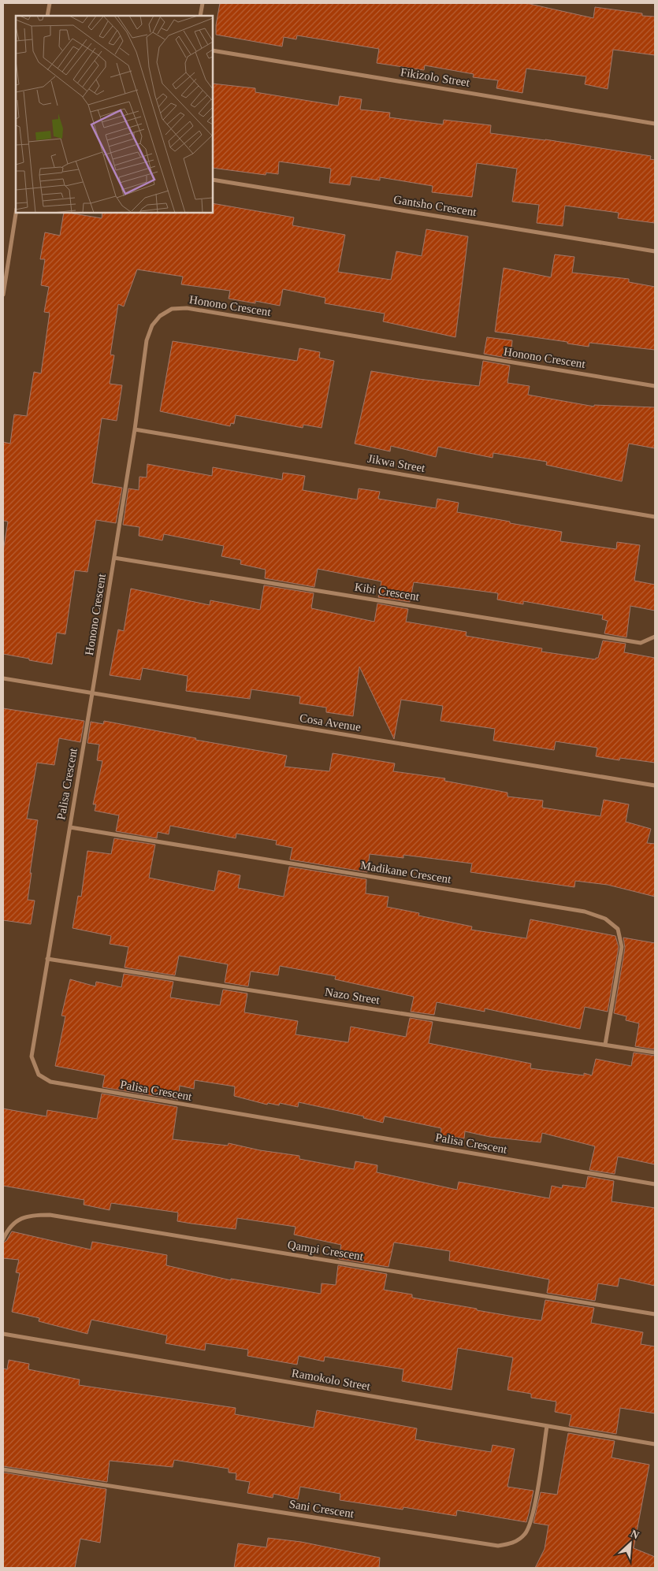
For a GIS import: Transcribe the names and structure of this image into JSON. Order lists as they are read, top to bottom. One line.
{"streets":{"street":["Fikizolo Street","Gantsho Crescent","Honono Crescent","Jikwa Street","Kibi Crescent","Cosa Avenue","Palisa Crescent","Madikane Crescent","Nazo Street","Qampi Crescent","Ramokolo Street","Sani Crescent"]},"crossings":[["Honono Crescent","Jikwa Street"],["Honono Crescent","Kibi Crescent"],["Honono Crescent","Cosa Avenue"],["Honono Crescent","Palisa Crescent"],["Cosa Avenue","Palisa Crescent"],["Palisa Crescent","Madikane Crescent"],["Palisa Crescent","Nazo Street"],["Madikane Crescent","Nazo Street"],["Ramokolo Street","Sani Crescent"]],"north":"top right"}
